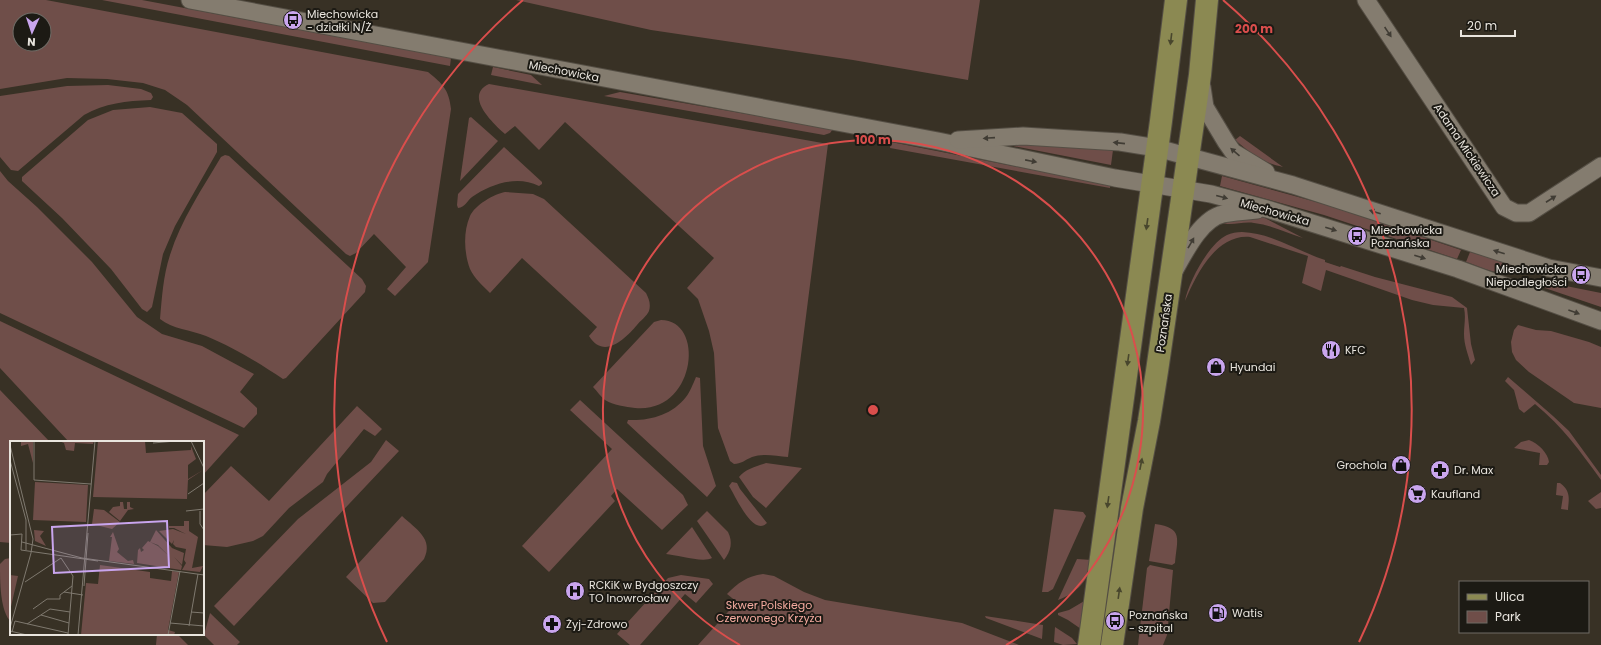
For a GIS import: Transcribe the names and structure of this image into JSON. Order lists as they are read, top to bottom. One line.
{"streets":{"main road":["Poznańska"],"street":["Miechowicka","Adama Mickiewicza"]},"crossings":[["Miechowicka","Poznańska"]],"parks":["Skwer Polskiego Czerwonego Krzyża"],"places":{"bus stop":["Miechowicka - działki N/Ż","Miechowicka Poznańska","Miechowicka Niepodległości","Poznańska - szpital"],"restaurant":["KFC"],"shop":["Hyundai","Grochola"],"pharmacy":["Dr. Max","Żyj-Zdrowo"],"supermarket":["Kaufland"],"hospital":["RCKiK w Bydgoszczy TO Inowrocław"],"fuel station":["Watis"]},"legend":["Ulica","Park"],"scale_bar":"20 m","north":"bottom","rings":["200 m","100 m"]}
